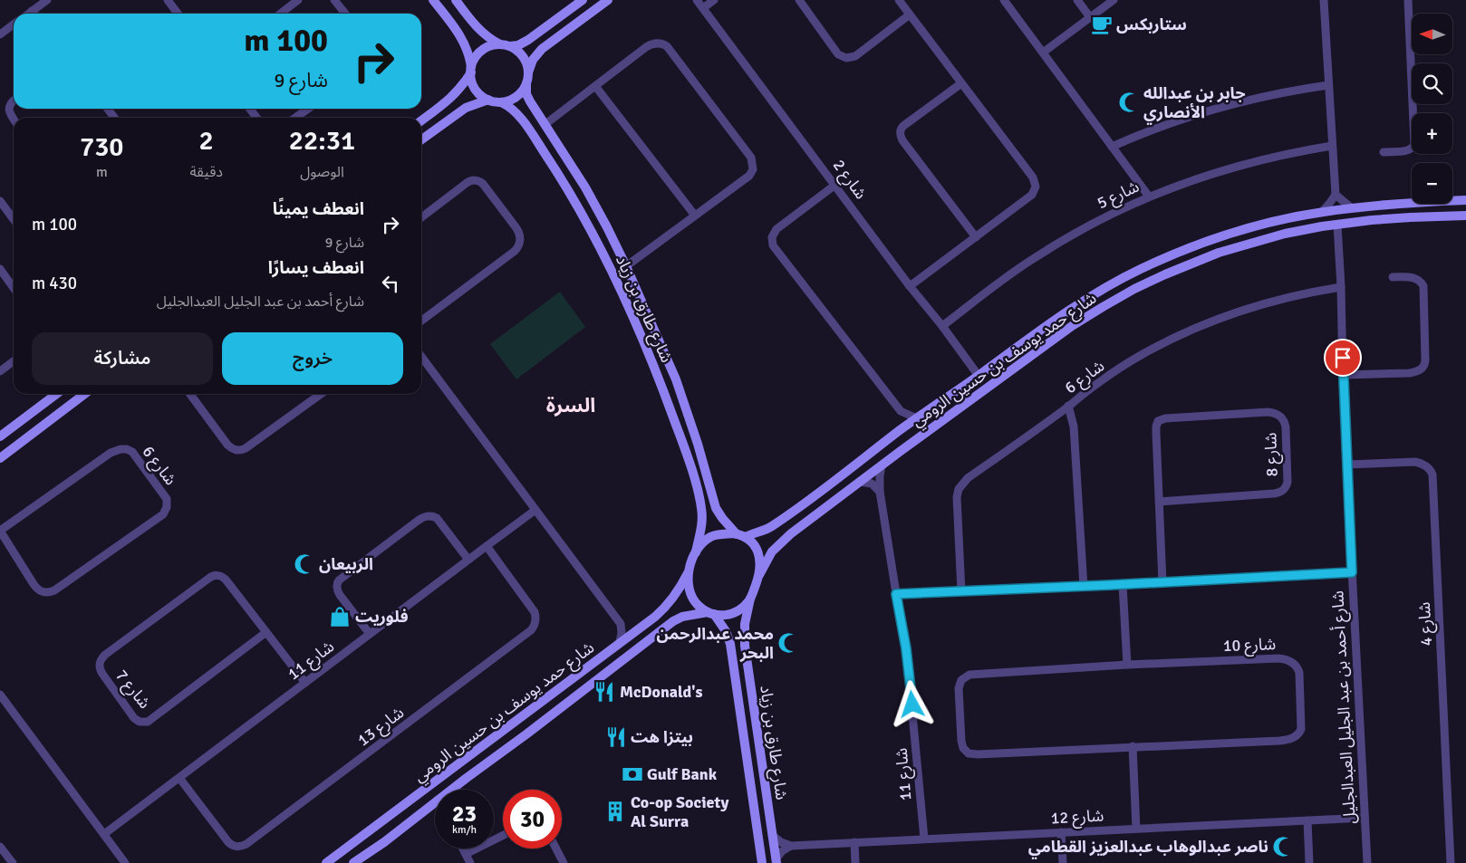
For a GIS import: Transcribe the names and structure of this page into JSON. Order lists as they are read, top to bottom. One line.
{"streets":{"street":["شارع 2","شارع 5","شارع طارق بن زياد","شارع حمد يوسف بن حسين الرومي","شارع 6","شارع 8","شارع 4","شارع 10","شارع 11","شارع 7","شارع أحمد بن عبد الجليل العبدالجليل","شارع 13","شارع 12"]},"crossings":[["شارع 2","شارع 5"],["شارع 2","شارع حمد يوسف بن حسين الرومي"],["شارع طارق بن زياد","شارع حمد يوسف بن حسين الرومي"],["شارع حمد يوسف بن حسين الرومي","شارع 11"],["شارع حمد يوسف بن حسين الرومي","شارع أحمد بن عبد الجليل العبدالجليل"],["شارع 6","شارع أحمد بن عبد الجليل العبدالجليل"],["شارع 4","شارع أحمد بن عبد الجليل العبدالجليل"],["شارع 11","شارع 7"],["شارع 11","شارع 13"],["شارع 11","شارع 12"],["شارع أحمد بن عبد الجليل العبدالجليل","شارع 12"]],"districts":["السرة"],"places":{"cafe":["ستاربكس"],"mosque":["جابر بن عبدالله الأنصاري","الربيعان","محمد عبدالرحمن البحر","ناصر عبدالوهاب عبدالعزيز القطامي"],"shop":["فلوريت"],"restaurant":["McDonald's","بيتزا هت"],"bank":["Gulf Bank"],"building":["Co-op Society Al Surra"]},"north":"left","page":{"map_buttons":["+","−"],"turn":["100 m","شارع 9"],"eta":["22:31","الوصول","2","دقيقة","730","m"],"list":[{"name":"انعطف يمينًا","note":"شارع 9","value":"100 m"},{"name":"انعطف يسارًا","note":"شارع أحمد بن عبد الجليل العبدالجليل","value":"430 m"}],"buttons":["خروج","مشاركة"],"speed":"23 km/h","limit":"30"}}
